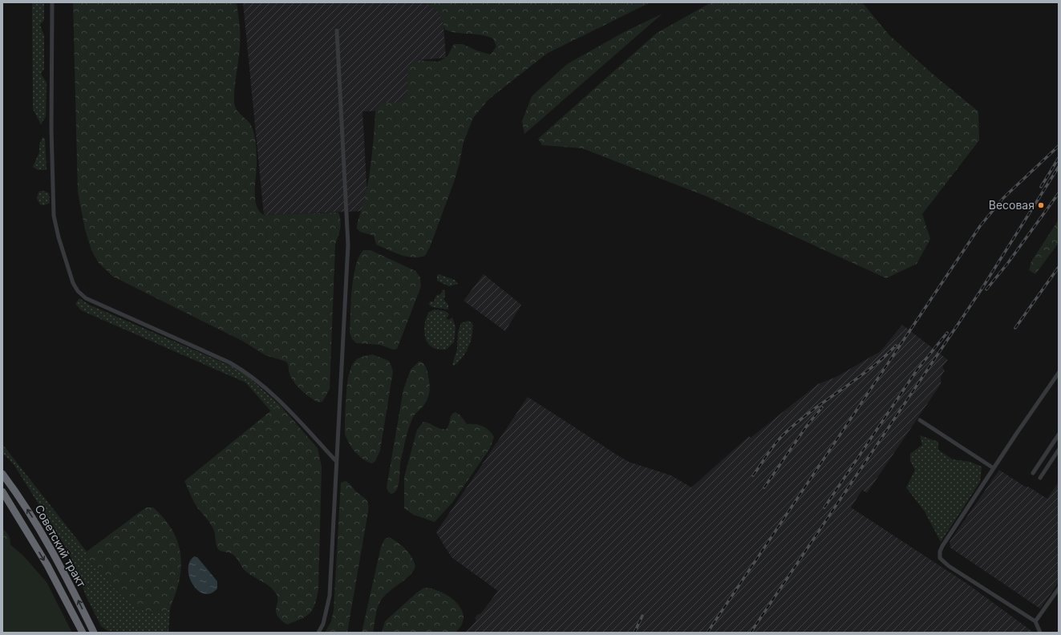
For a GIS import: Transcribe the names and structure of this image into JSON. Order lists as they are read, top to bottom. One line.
{"streets":{"highway":["Советский тракт"]},"places":["Весовая"]}
